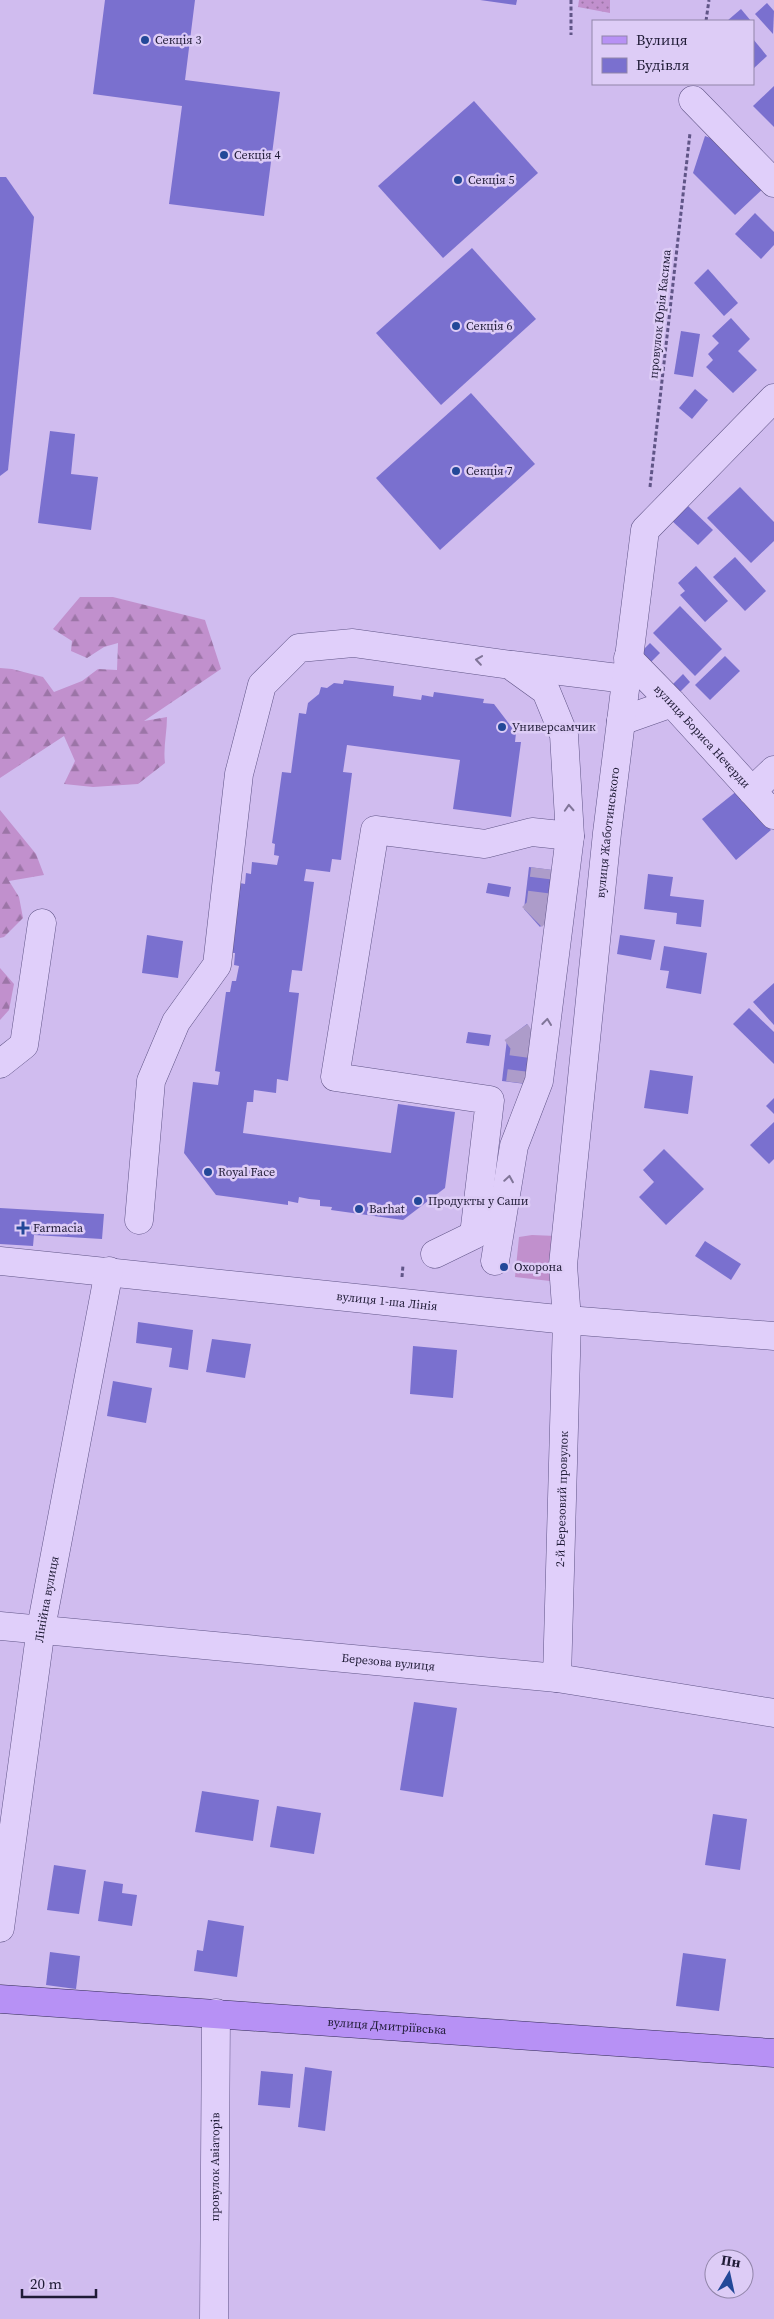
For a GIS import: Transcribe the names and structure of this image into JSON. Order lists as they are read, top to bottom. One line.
{"streets":{"main road":["вулиця Дмитріївська"],"street":["вулиця Бориса Нечерди","вулиця Жаботинського","вулиця 1-ша Лінія","2-й Березовий провулок","Лінійна вулиця","Березова вулиця","провулок Авіаторів"],"path":["провулок Юрія Касима"]},"crossings":[["вулиця Бориса Нечерди","вулиця Жаботинського"],["вулиця Жаботинського","вулиця 1-ша Лінія"],["вулиця Жаботинського","2-й Березовий провулок"],["вулиця 1-ша Лінія","2-й Березовий провулок"],["вулиця 1-ша Лінія","Лінійна вулиця"],["2-й Березовий провулок","Березова вулиця"],["Лінійна вулиця","Березова вулиця"],["вулиця Дмитріївська","провулок Авіаторів"]],"places":{"other":["Секція 3","Секція 4","Секція 5","Секція 6","Секція 7","Универсамчик","Royal Face","Продукты у Саши","Barhat","Охорона"],"health":["Farmacia"]},"legend":["Вулиця","Будівля"],"scale_bar":"20 m","north":"top"}
